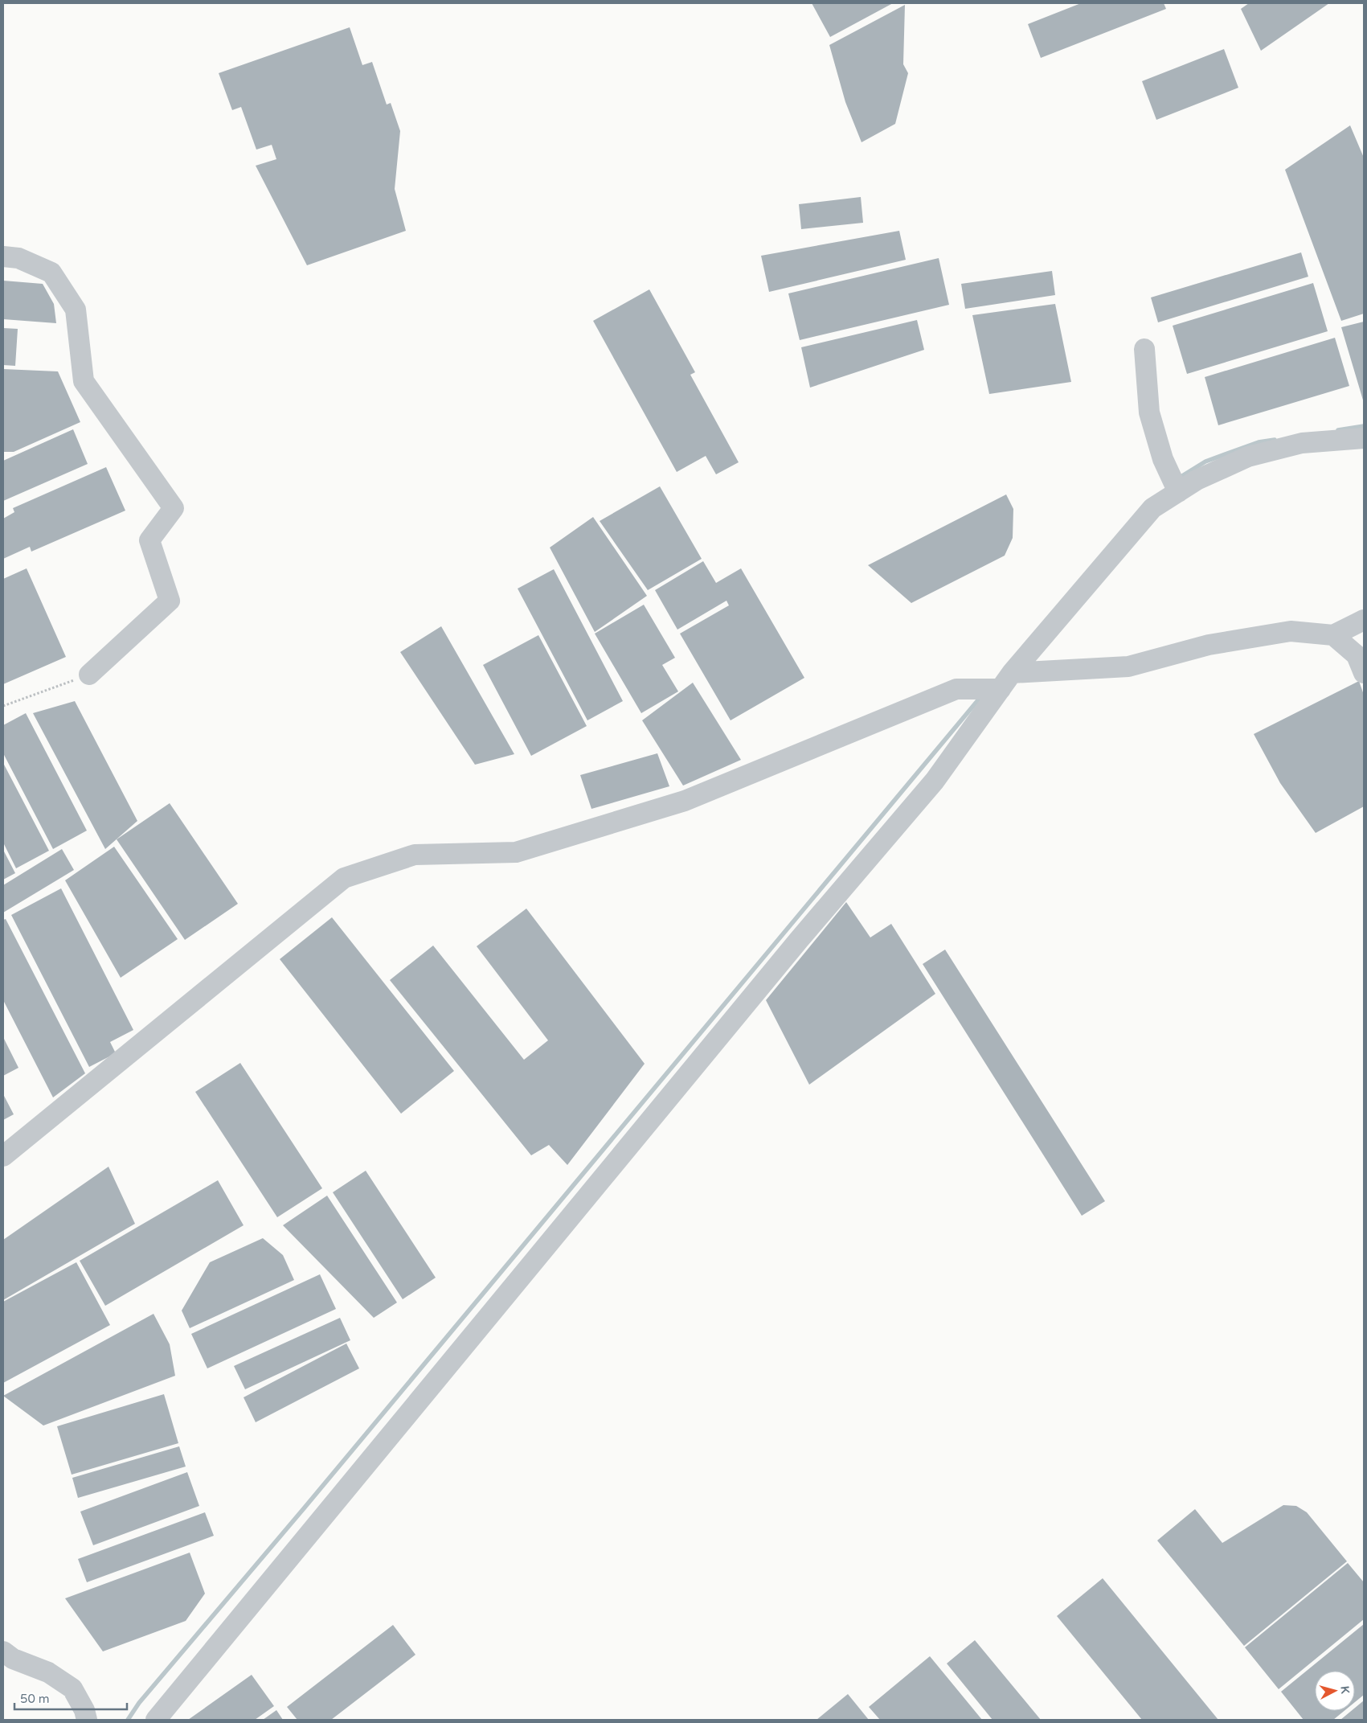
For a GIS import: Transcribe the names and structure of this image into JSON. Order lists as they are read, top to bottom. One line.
{"scale_bar":"50 m","north":"right"}
